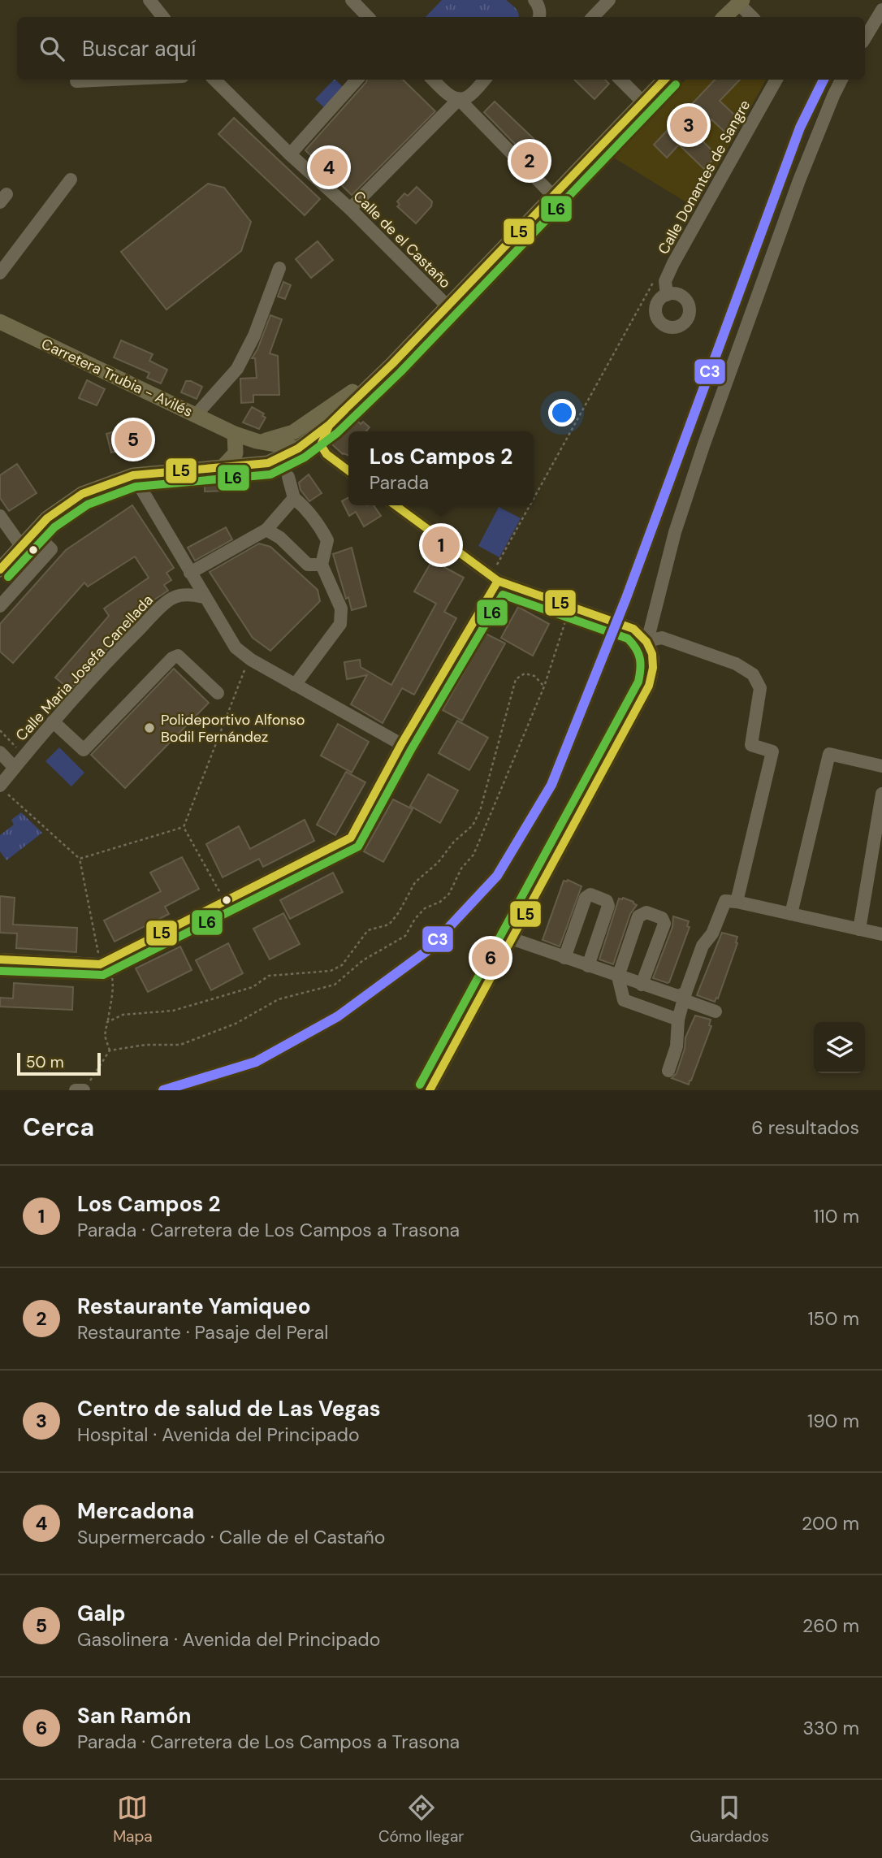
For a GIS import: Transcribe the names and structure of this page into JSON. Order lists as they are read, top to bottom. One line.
{"streets":{"main road":["Carretera Trubia - Avilés"],"street":["Calle Donantes de Sangre","Calle de el Castaño","Calle Maria Josefa Canellada"]},"places":["Polideportivo Alfonso Bodil Fernández"],"lines":["transit line C3","transit line L5","transit line L6"],"scale_bar":"50 m","page":{"search":"Buscar aquí","pins":["3","2","4","5","1","6"],"popup":["Los Campos 2","Parada"],"scale":"50 m","heading":["Cerca","6 resultados"],"list":[{"mark":"1","name":"Los Campos 2","note":"Parada · Carretera de Los Campos a Trasona","value":"110 m"},{"mark":"2","name":"Restaurante Yamiqueo","note":"Restaurante · Pasaje del Peral","value":"150 m"},{"mark":"3","name":"Centro de salud de Las Vegas","note":"Hospital · Avenida del Principado","value":"190 m"},{"mark":"4","name":"Mercadona","note":"Supermercado · Calle de el Castaño","value":"200 m"},{"mark":"5","name":"Galp","note":"Gasolinera · Avenida del Principado","value":"260 m"},{"mark":"6","name":"San Ramón","note":"Parada · Carretera de Los Campos a Trasona","value":"330 m"}],"nav":["Mapa","Cómo llegar","Guardados"]}}
